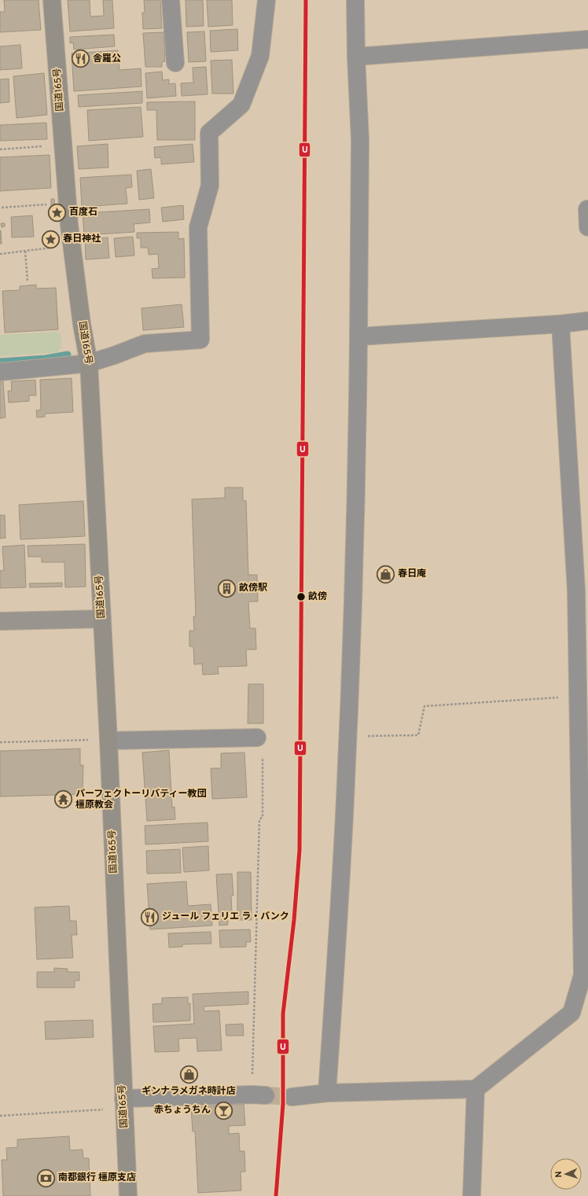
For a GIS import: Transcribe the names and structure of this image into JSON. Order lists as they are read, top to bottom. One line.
{"streets":{"highway":["国道165号"]},"places":{"restaurant":["舎羅公","ジュール フェリエ ラ・バンク"],"place":["百度石","春日神社"],"shop":["春日庵","ギンナラメガネ時計店"],"building":["畝傍駅"],"other":["畝傍"],"temple":["パーフェクトーリバティー教団 橿原教会"],"bar":["赤ちょうちん"],"bank":["南都銀行 橿原支店"]},"lines":["transit line U"],"north":"left"}
